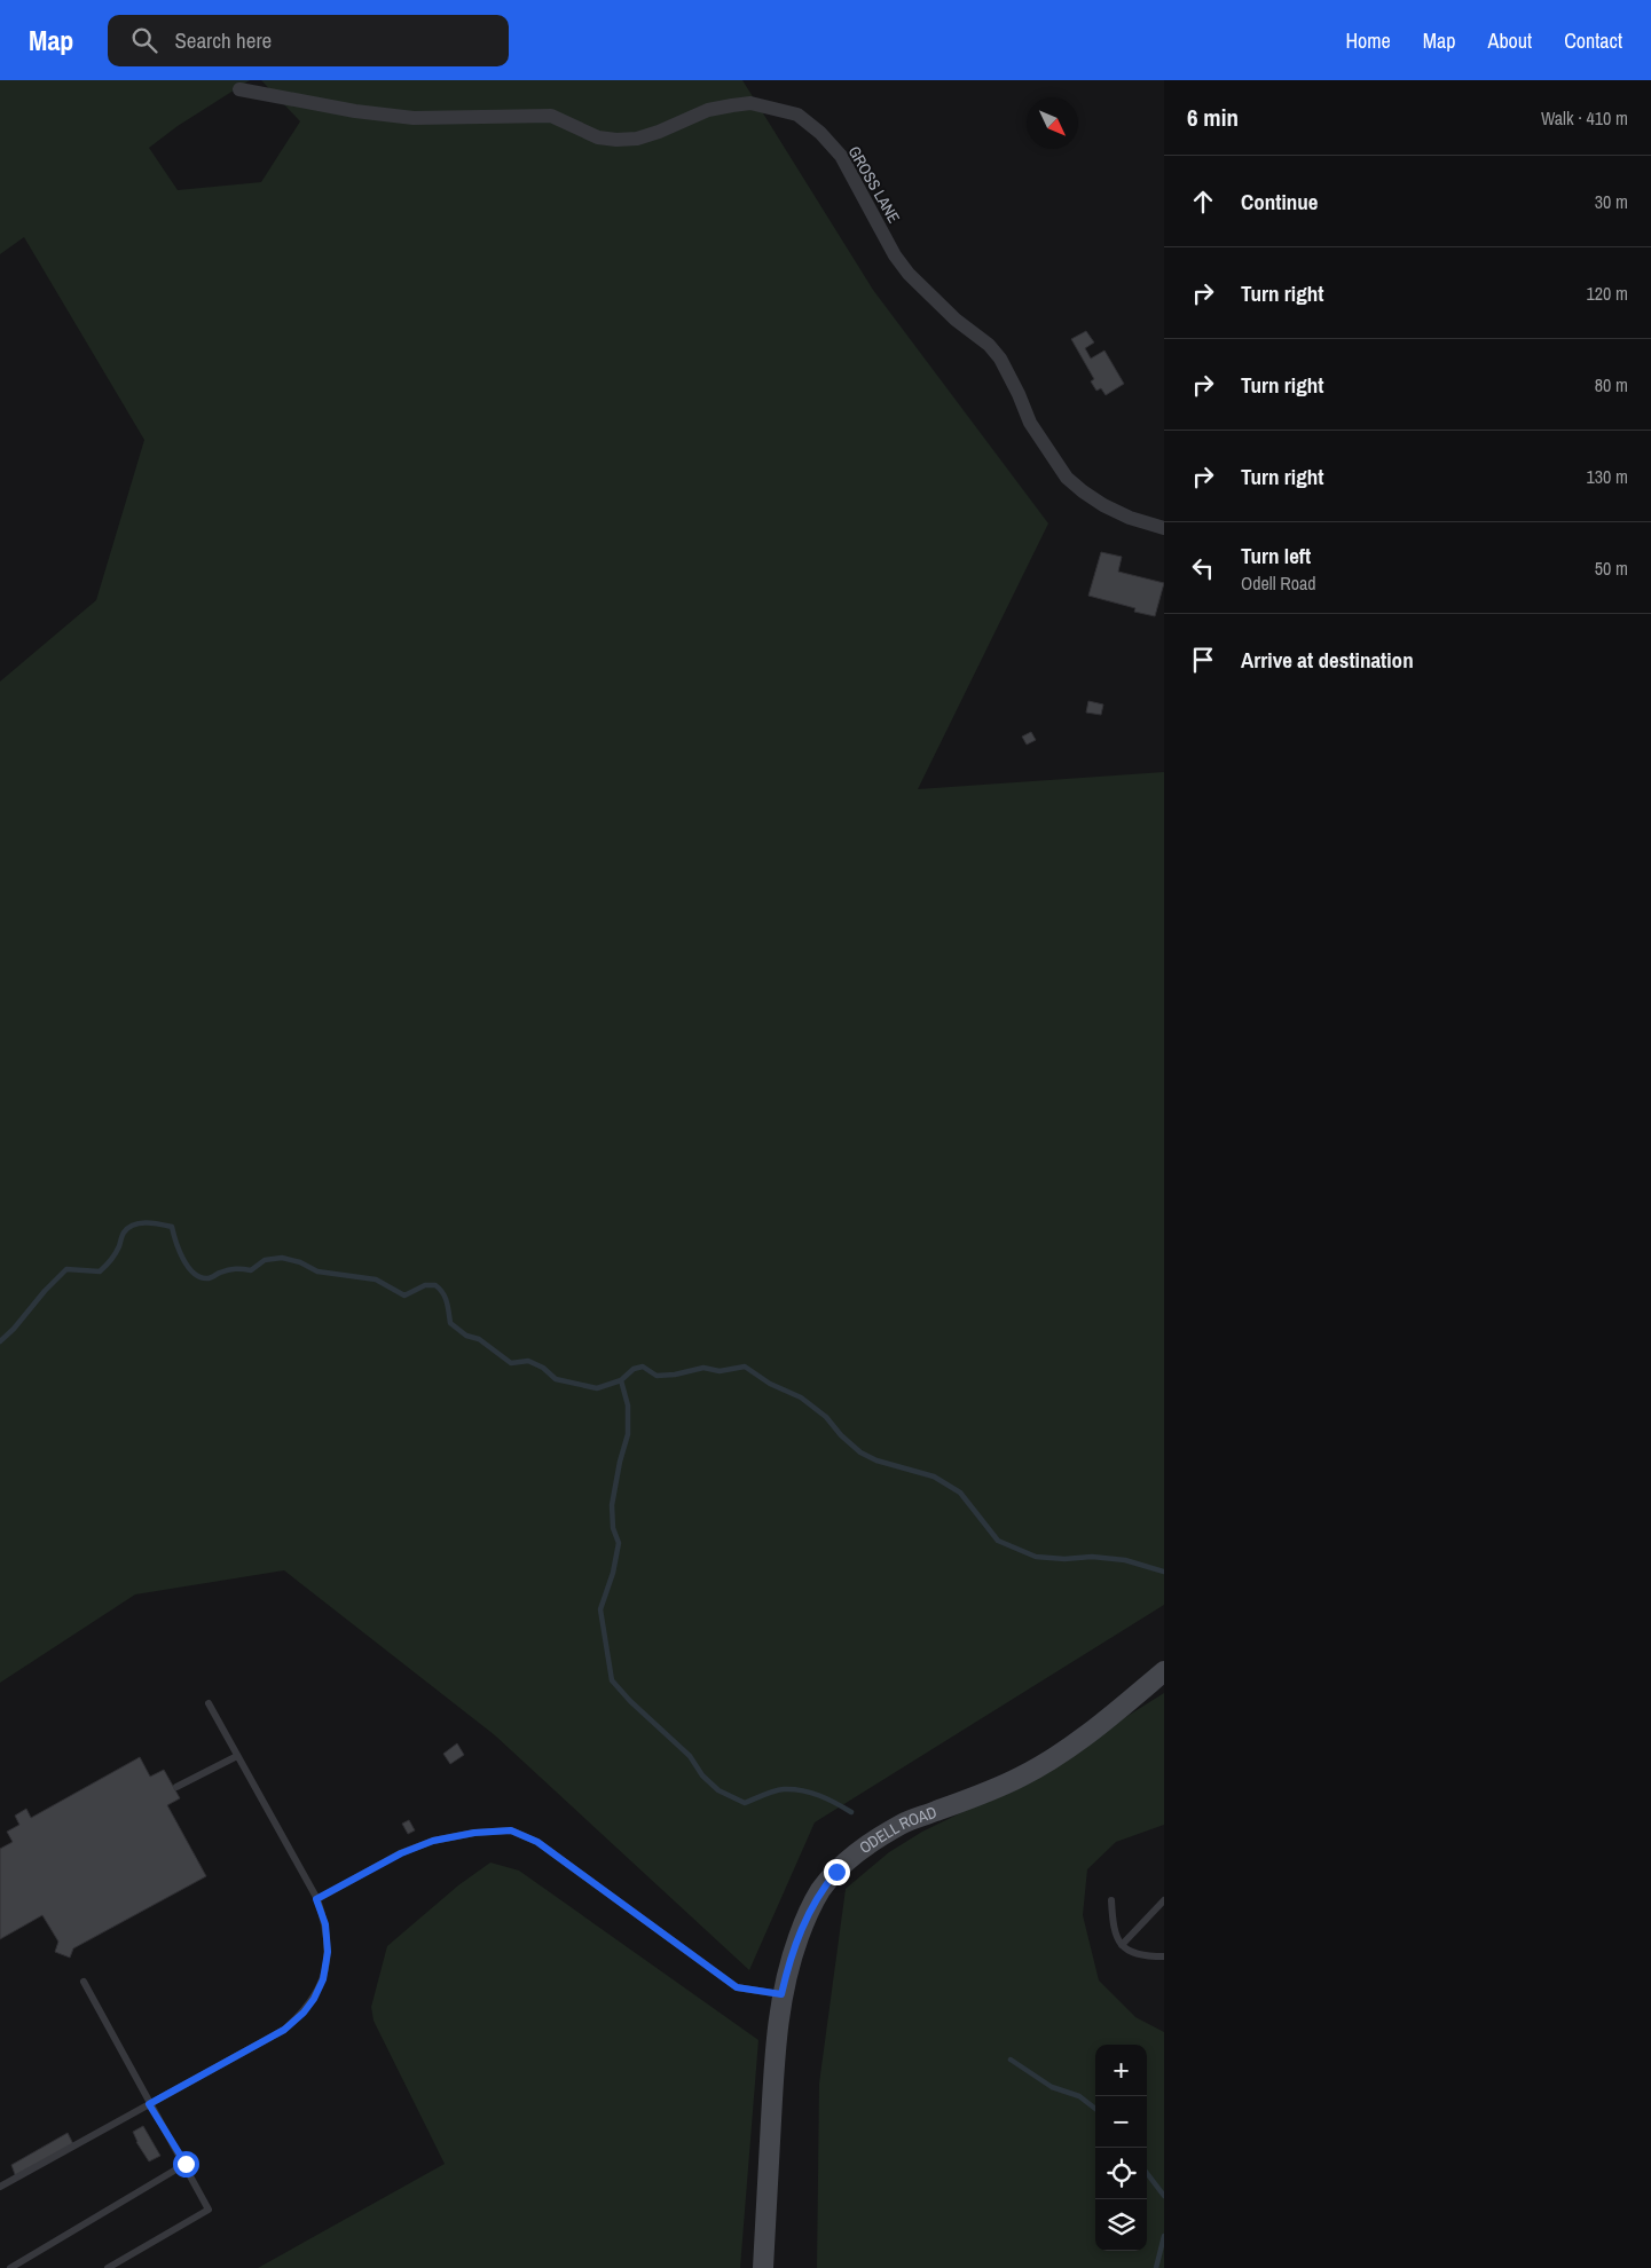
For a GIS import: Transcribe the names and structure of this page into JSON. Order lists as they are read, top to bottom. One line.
{"streets":{"street":["GROSS LANE","ODELL ROAD"]},"north":"bottom right","page":{"header":"Map","search":"Search here","nav":["Home","Map","About","Contact"],"heading":["6 min","Walk · 410 m"],"list":[["Continue","30 m"],["Turn right","120 m"],["Turn right","80 m"],["Turn right","130 m"],["Turn left","Odell Road","50 m"],"Arrive at destination"],"map_buttons":["+","−"]}}
